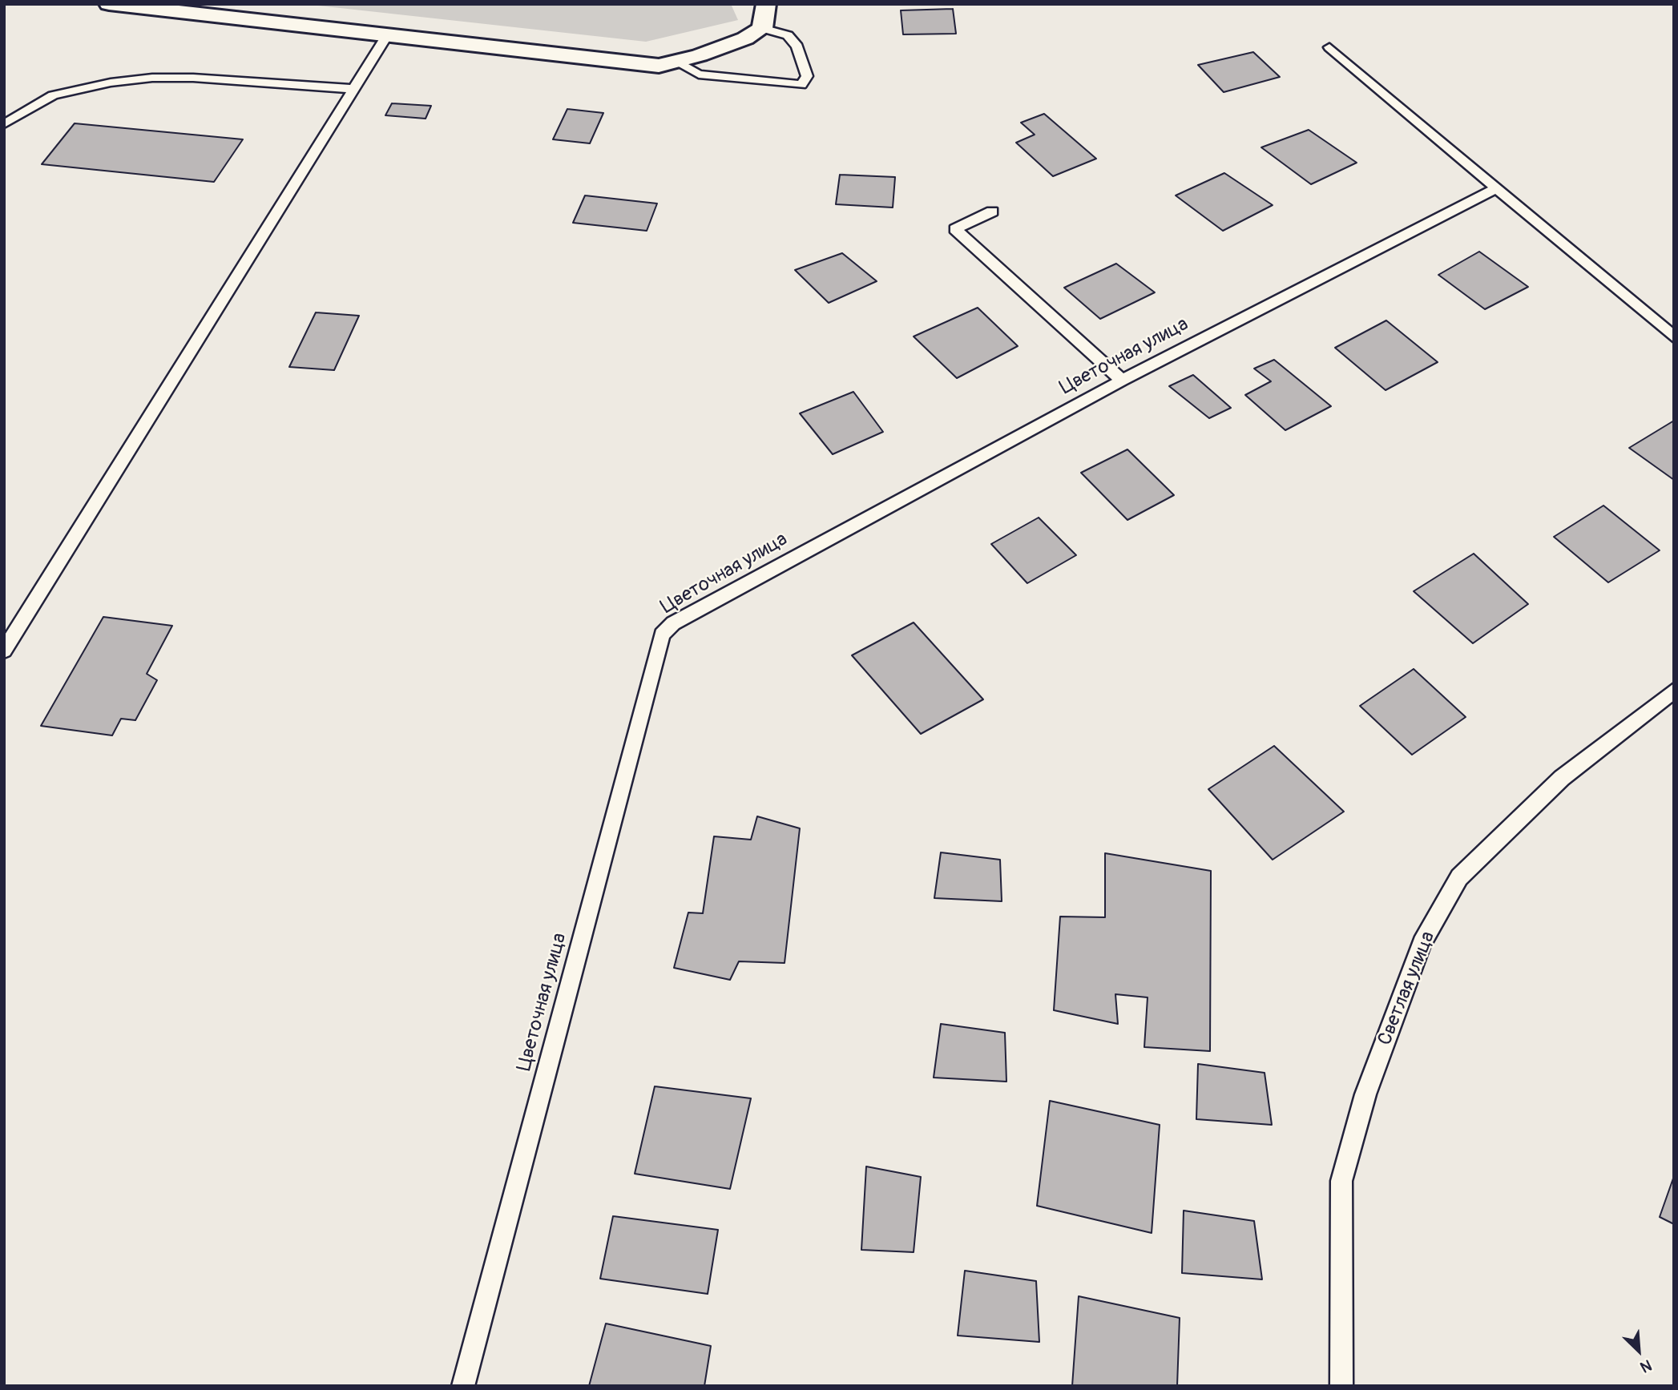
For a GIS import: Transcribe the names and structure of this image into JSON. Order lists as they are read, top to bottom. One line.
{"streets":{"lane":["Цветочная улица","Светлая улица"]},"north":"bottom right"}
